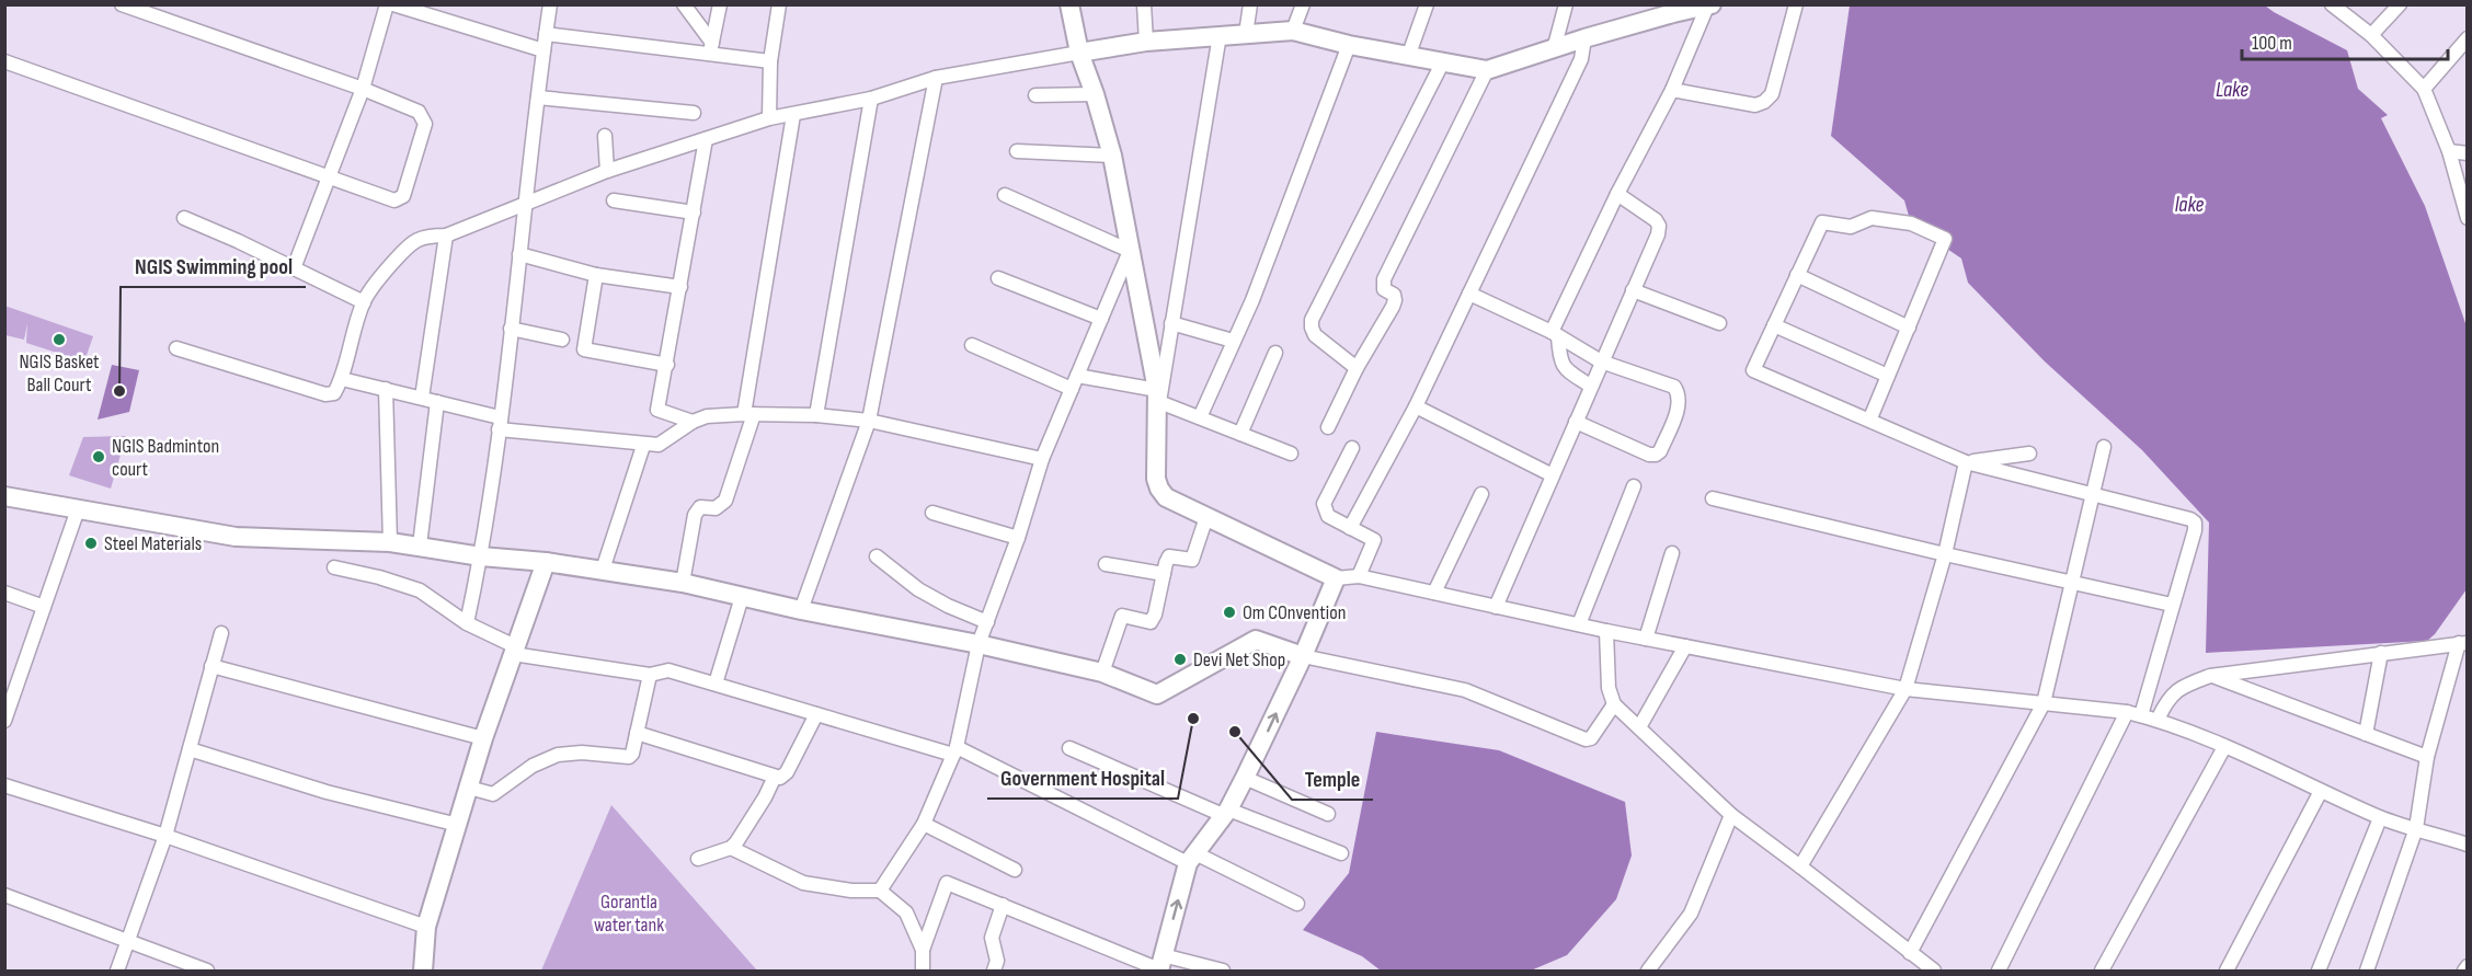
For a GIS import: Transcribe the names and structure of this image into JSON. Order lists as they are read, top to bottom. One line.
{"water":["Lake","lake"],"parks":["Gorantla water tank"],"places":["NGIS Basket Ball Court","NGIS Swimming pool","NGIS Badminton court","Steel Materials","Om COnvention","Devi Net Shop","Government Hospital","Temple"],"scale_bar":"100 m"}
